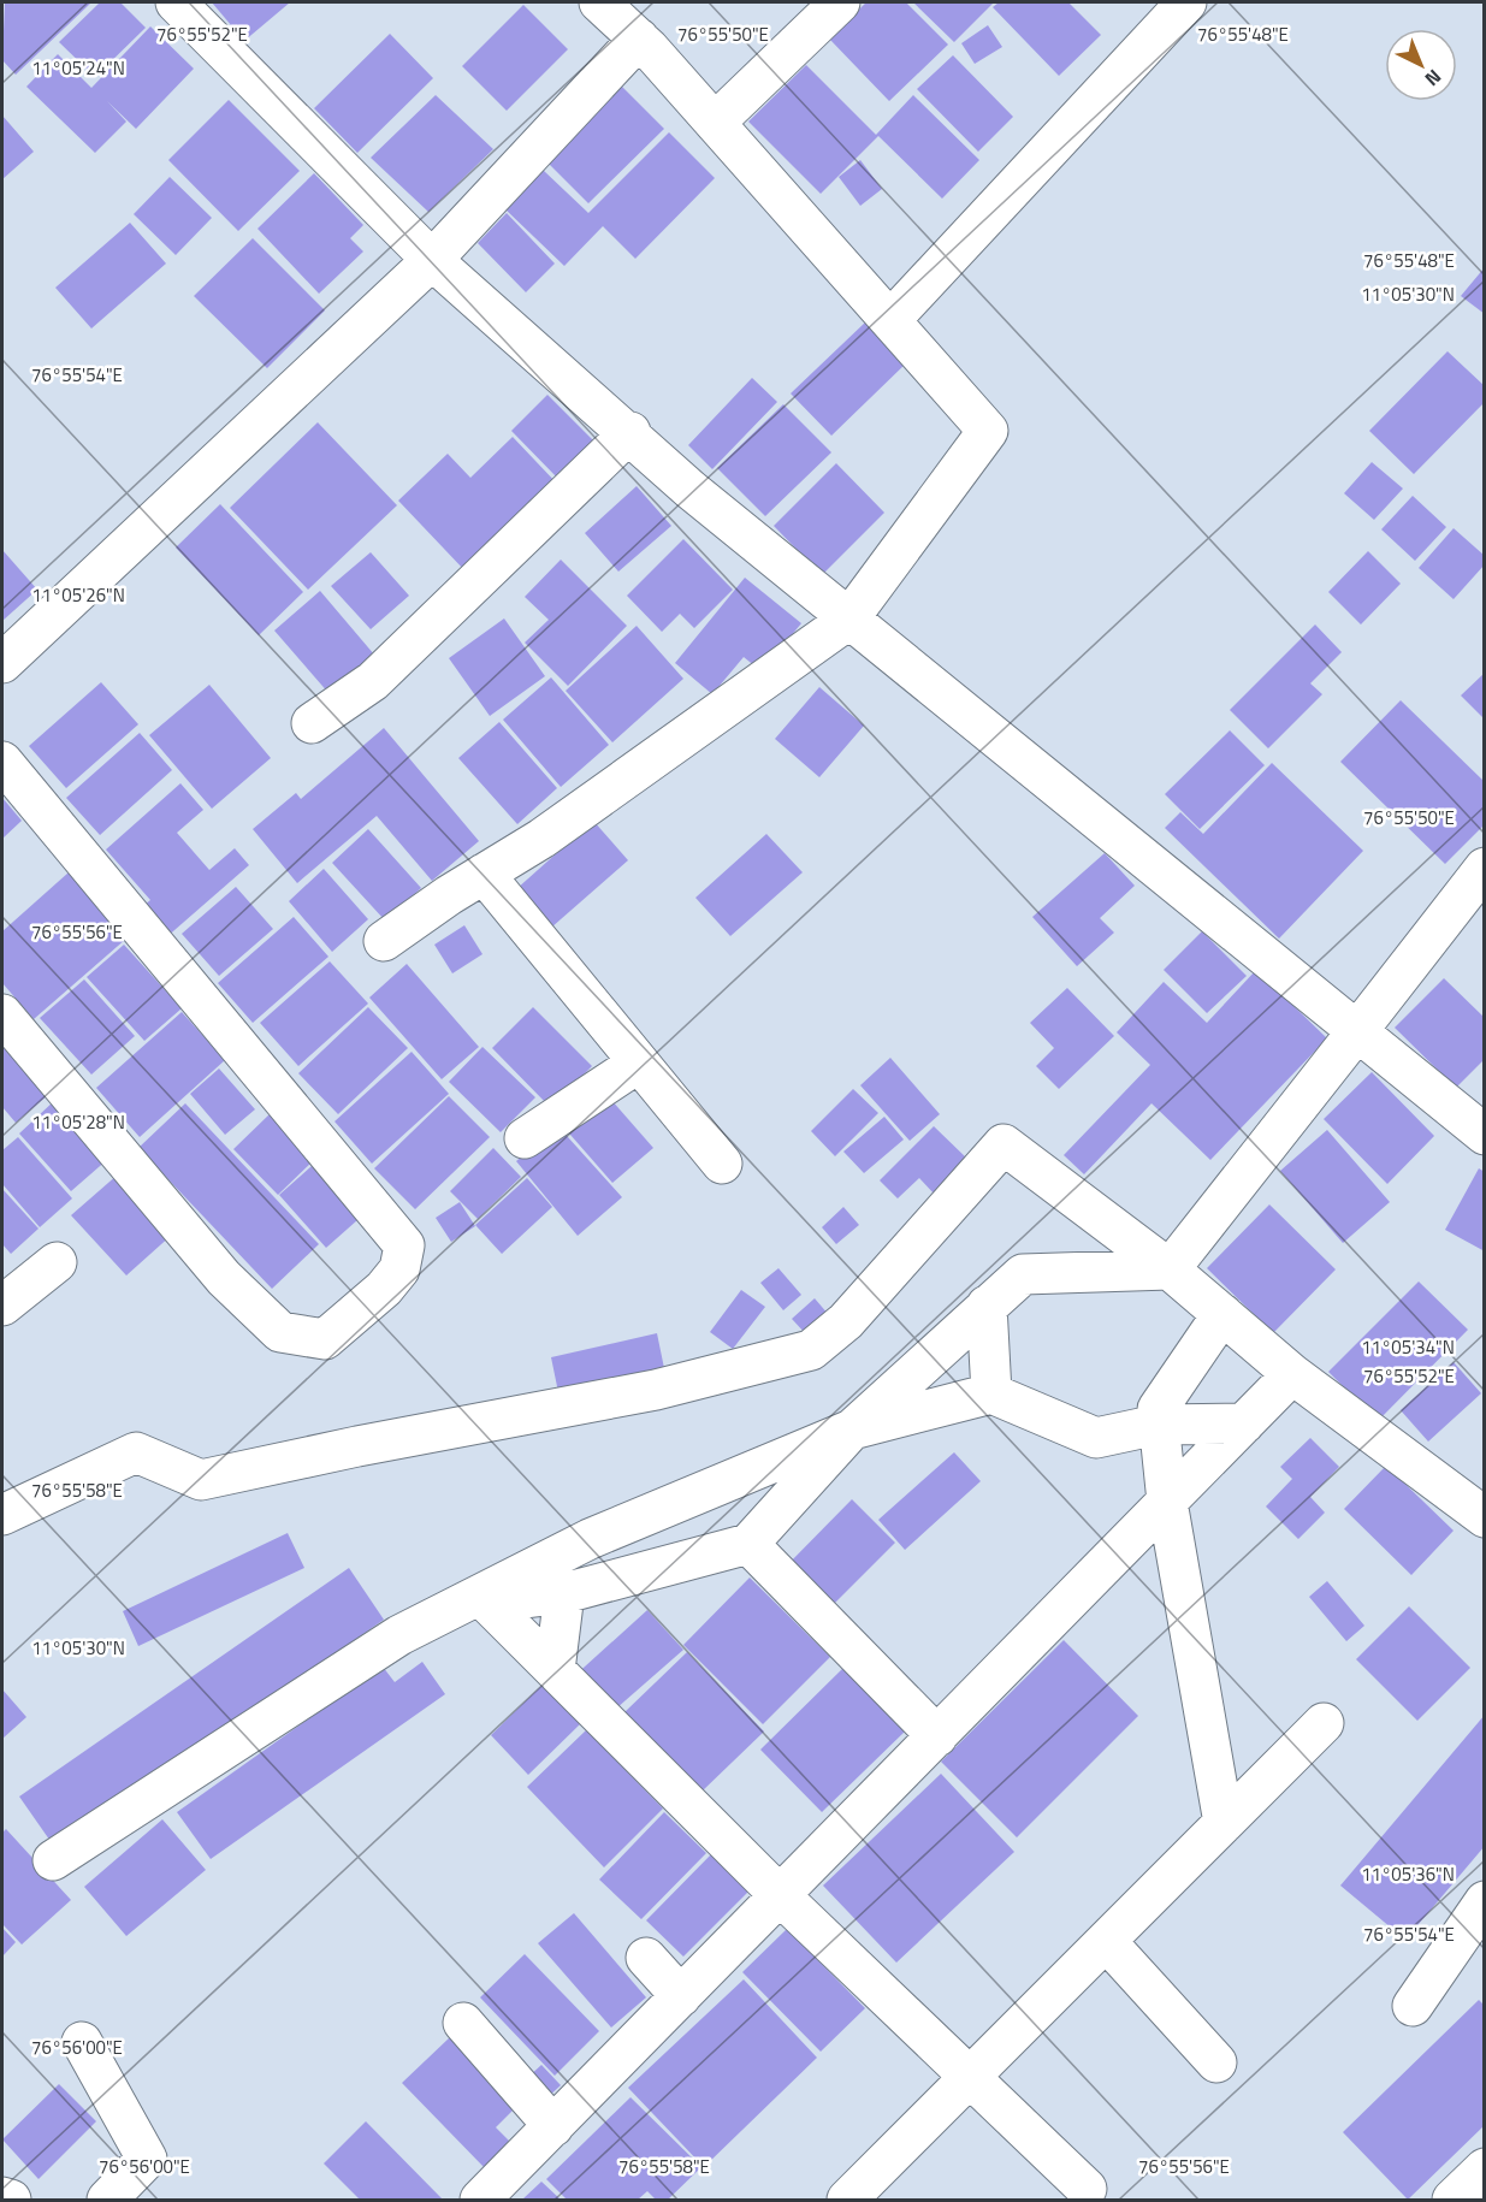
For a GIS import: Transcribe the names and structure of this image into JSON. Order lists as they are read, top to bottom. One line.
{"north":"bottom right","coordinates":["76°55'52\"E","76°55'50\"E","76°55'48\"E","11°05'24\"N","11°05'30\"N","76°55'54\"E","11°05'26\"N","76°55'56\"E","11°05'28\"N","11°05'34\"N","76°55'58\"E","11°05'36\"N","76°56'00\"E"]}
